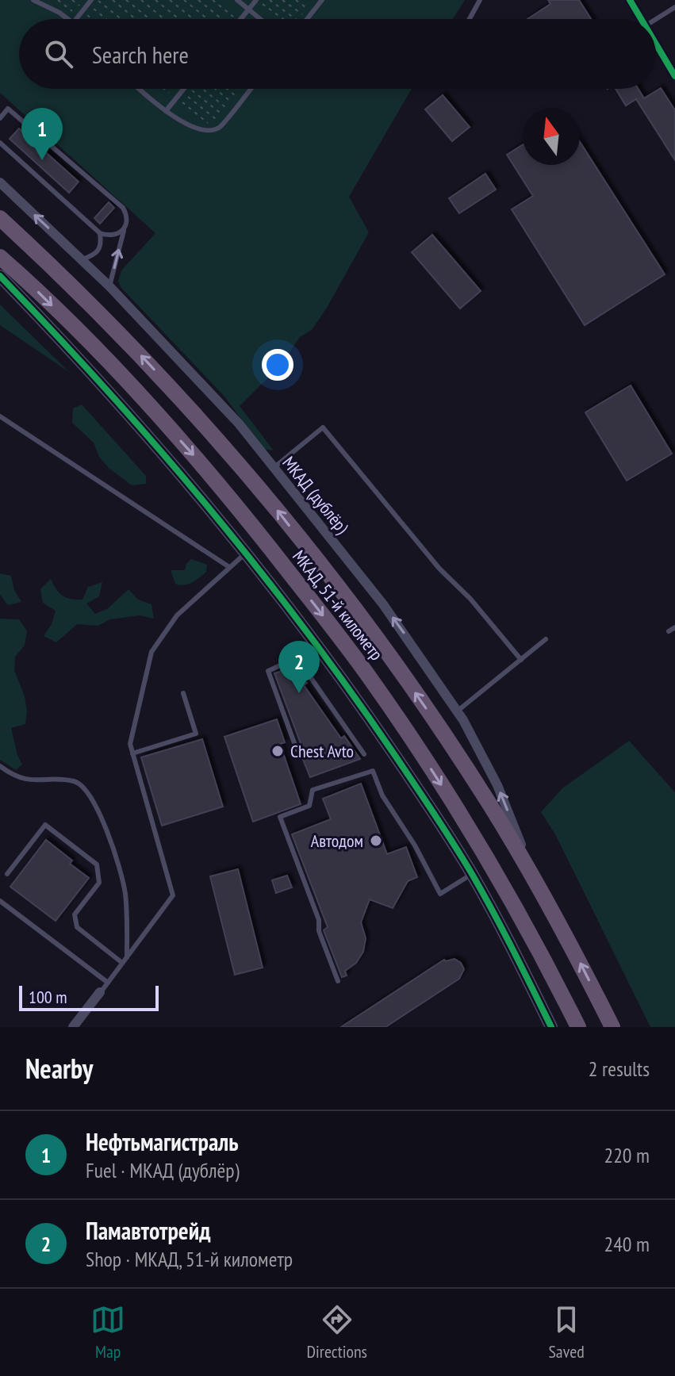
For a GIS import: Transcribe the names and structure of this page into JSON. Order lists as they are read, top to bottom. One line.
{"streets":{"highway":["МКАД, 51-й километр"],"street":["МКАД (дублёр)"]},"crossings":[["МКАД (дублёр)","МКАД, 51-й километр"]],"places":["Chest Avto","Автодом"],"scale_bar":"100 m","north":"top","page":{"search":"Search here","pins":["1","2"],"scale":"100 m","heading":["Nearby","2 results"],"list":[{"mark":"1","name":"Нефтьмагистраль","note":"Fuel · МКАД (дублёр)","value":"220 m"},{"mark":"2","name":"Памавтотрейд","note":"Shop · МКАД, 51-й километр","value":"240 m"}],"nav":["Map","Directions","Saved"]}}
